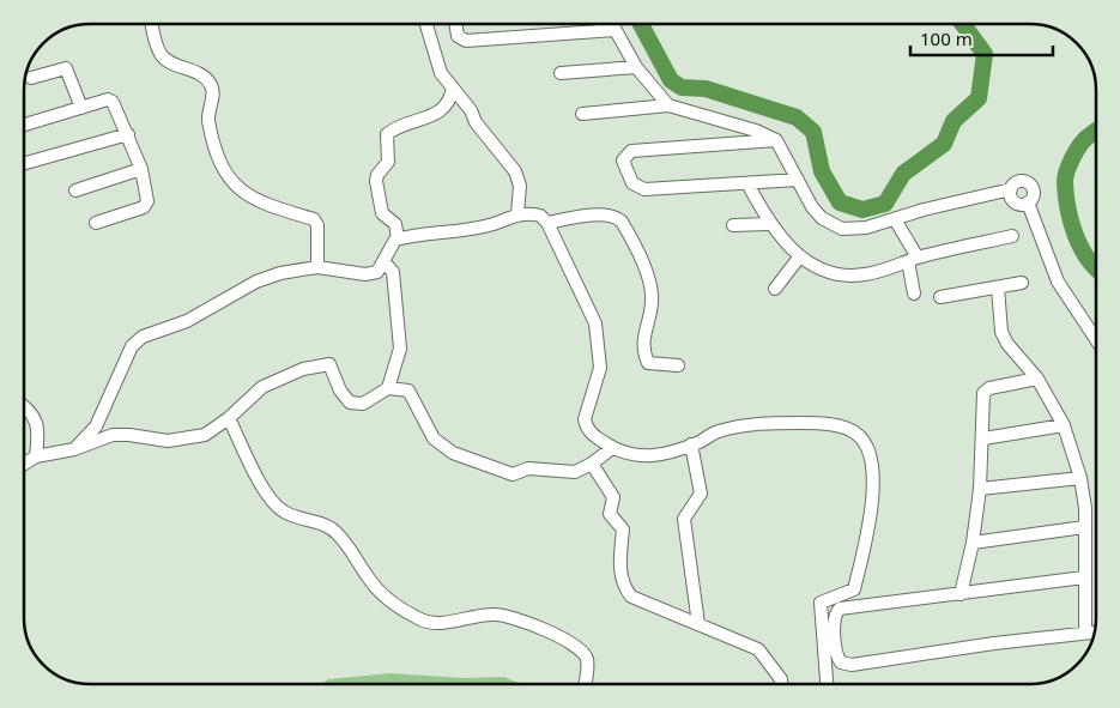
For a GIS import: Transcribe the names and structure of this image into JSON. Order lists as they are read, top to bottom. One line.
{"scale_bar":"100 m"}
